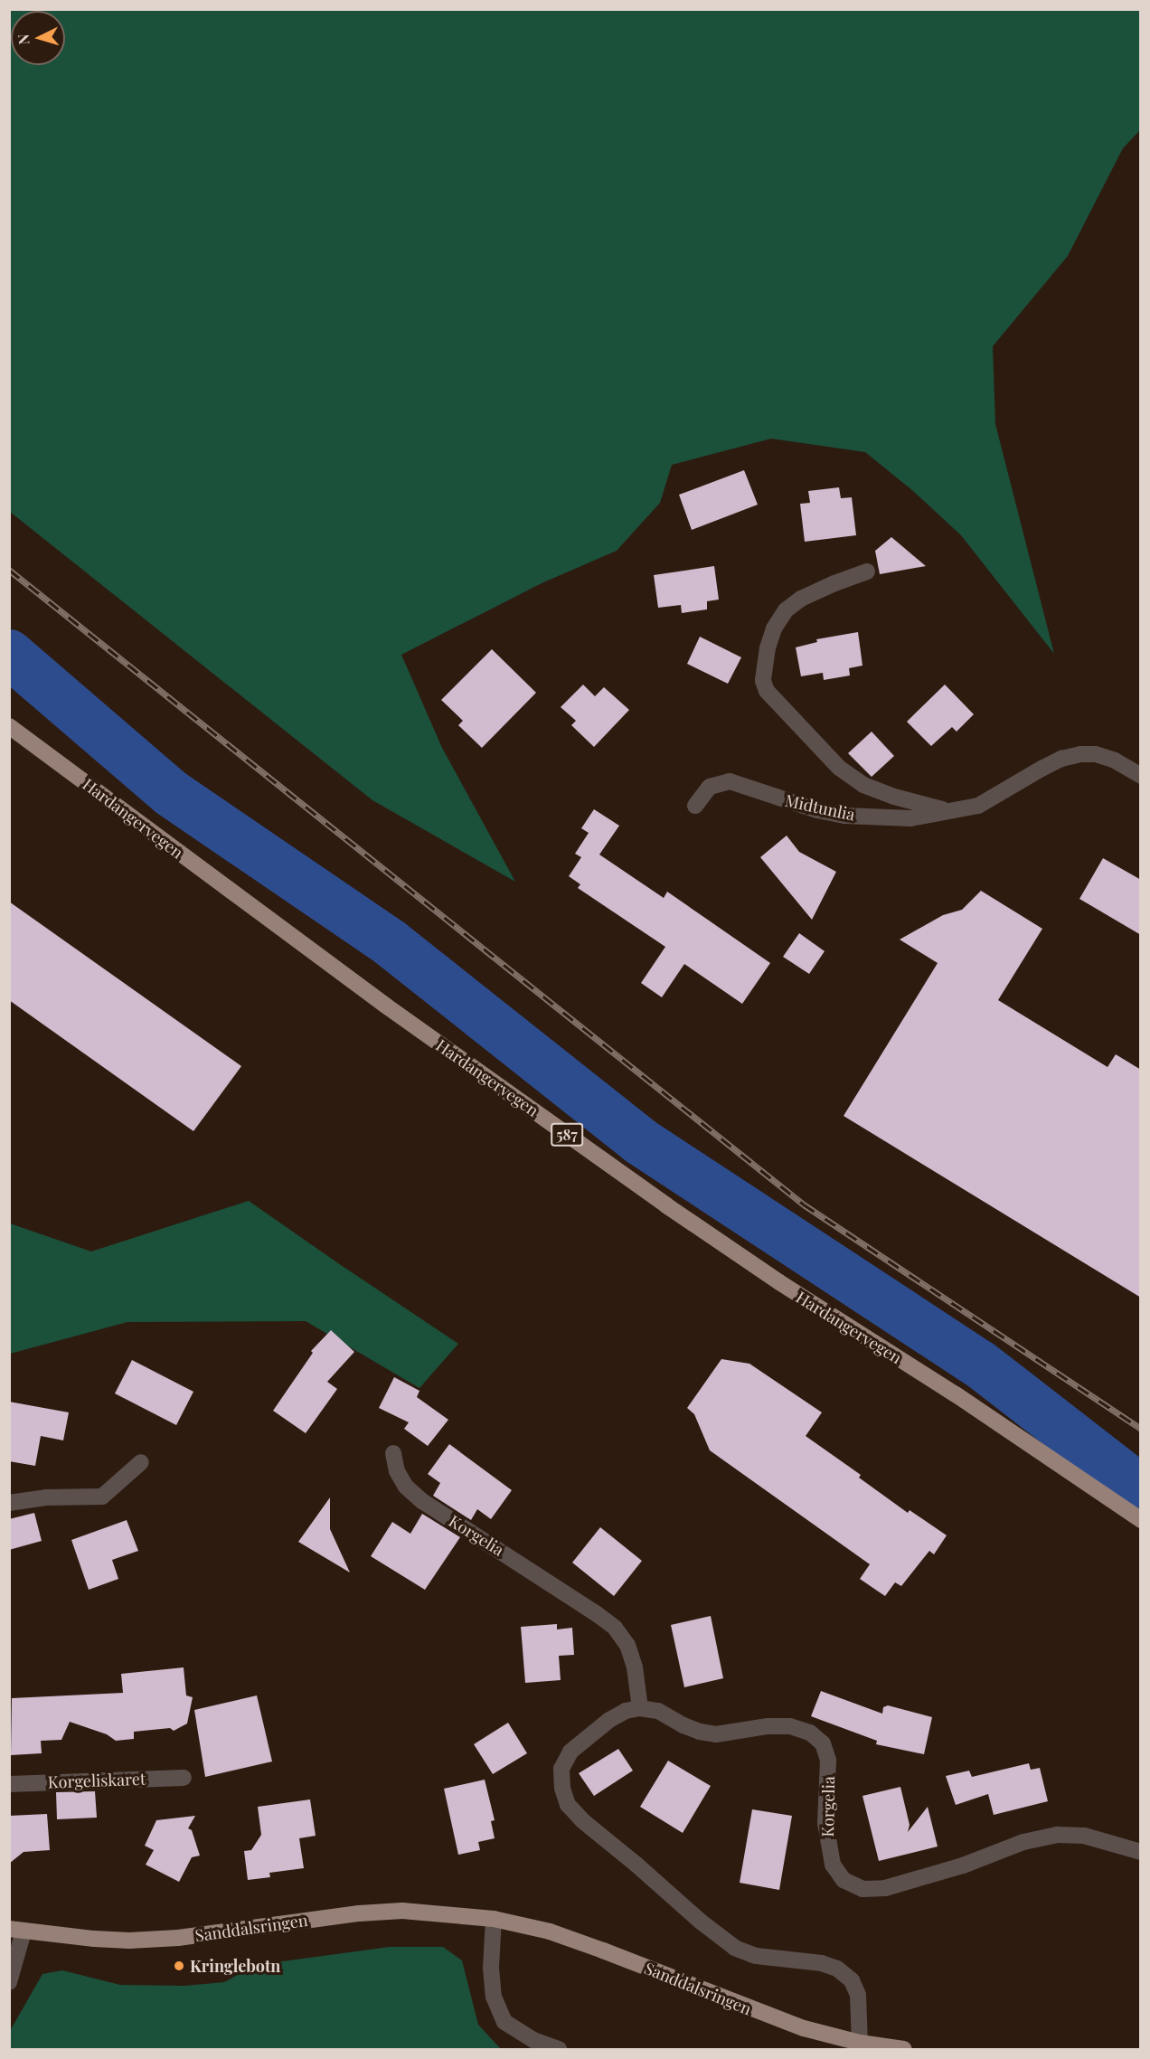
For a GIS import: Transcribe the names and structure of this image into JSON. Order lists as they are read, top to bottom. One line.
{"streets":{"main road":["Hardangervegen","587","Sanddalsringen"],"street":["Midtunlia","Korgelia","Korgeliskaret"]},"places":["Kringlebotn"],"north":"left"}
